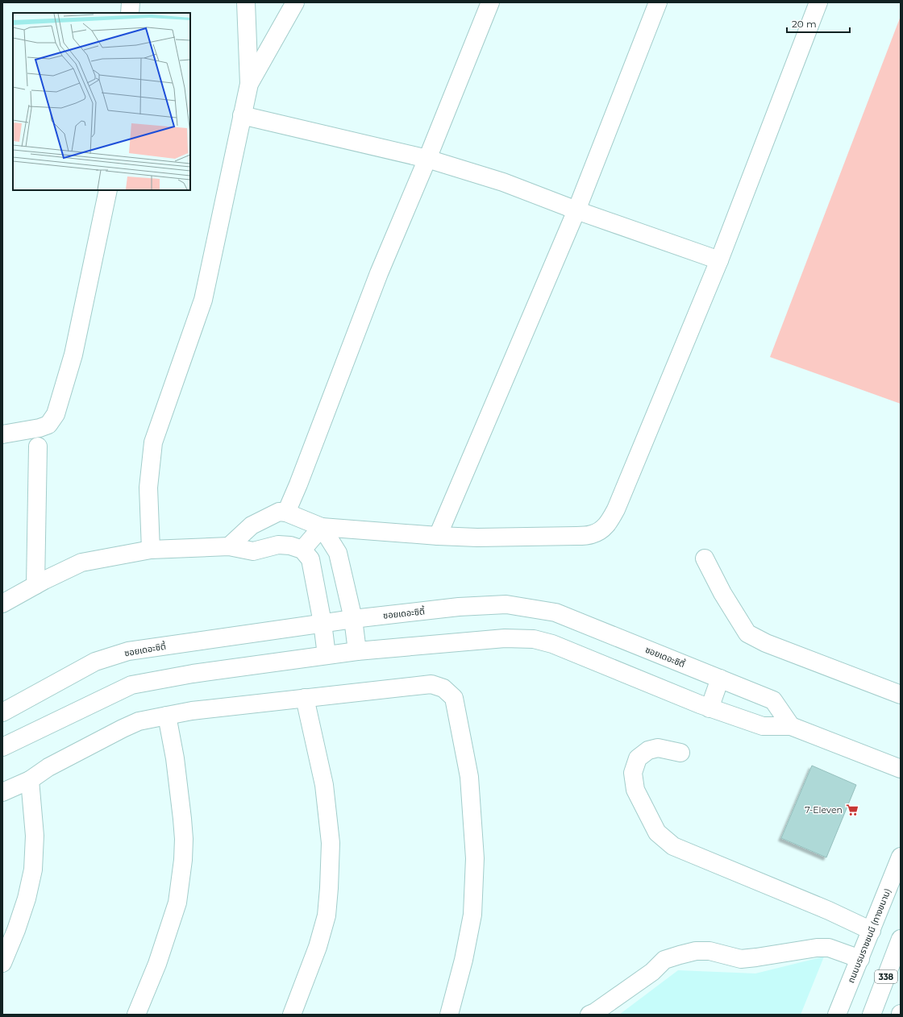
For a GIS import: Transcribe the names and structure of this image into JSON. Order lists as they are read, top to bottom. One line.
{"streets":{"main road":["ซอยเดอะซิตี้","ถนนบรมราชชนนี (ทางขนาน)","338"]},"places":{"supermarket":["7-Eleven"]},"scale_bar":"20 m"}
